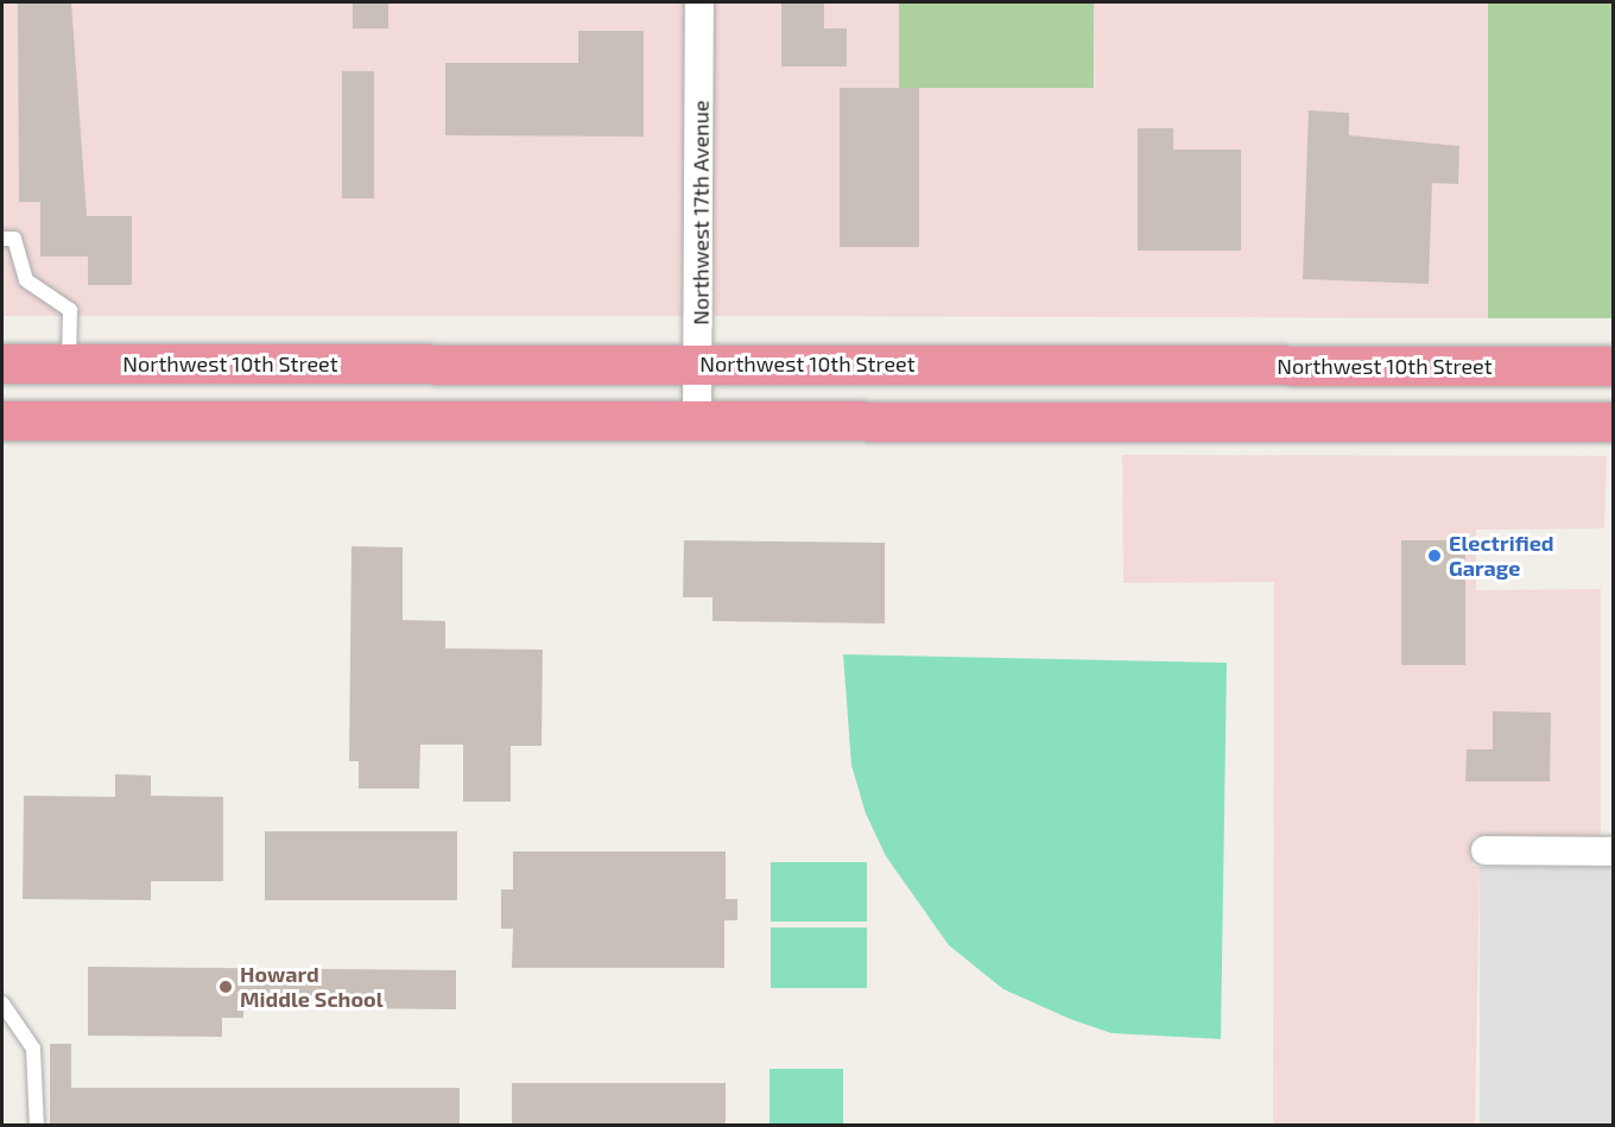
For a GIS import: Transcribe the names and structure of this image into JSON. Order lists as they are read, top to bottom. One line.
{"streets":{"highway":["Northwest 10th Street"],"street":["Northwest 17th Avenue"]},"crossings":[["Northwest 17th Avenue","Northwest 10th Street"]],"places":["Electrified Garage","Howard Middle School"]}
